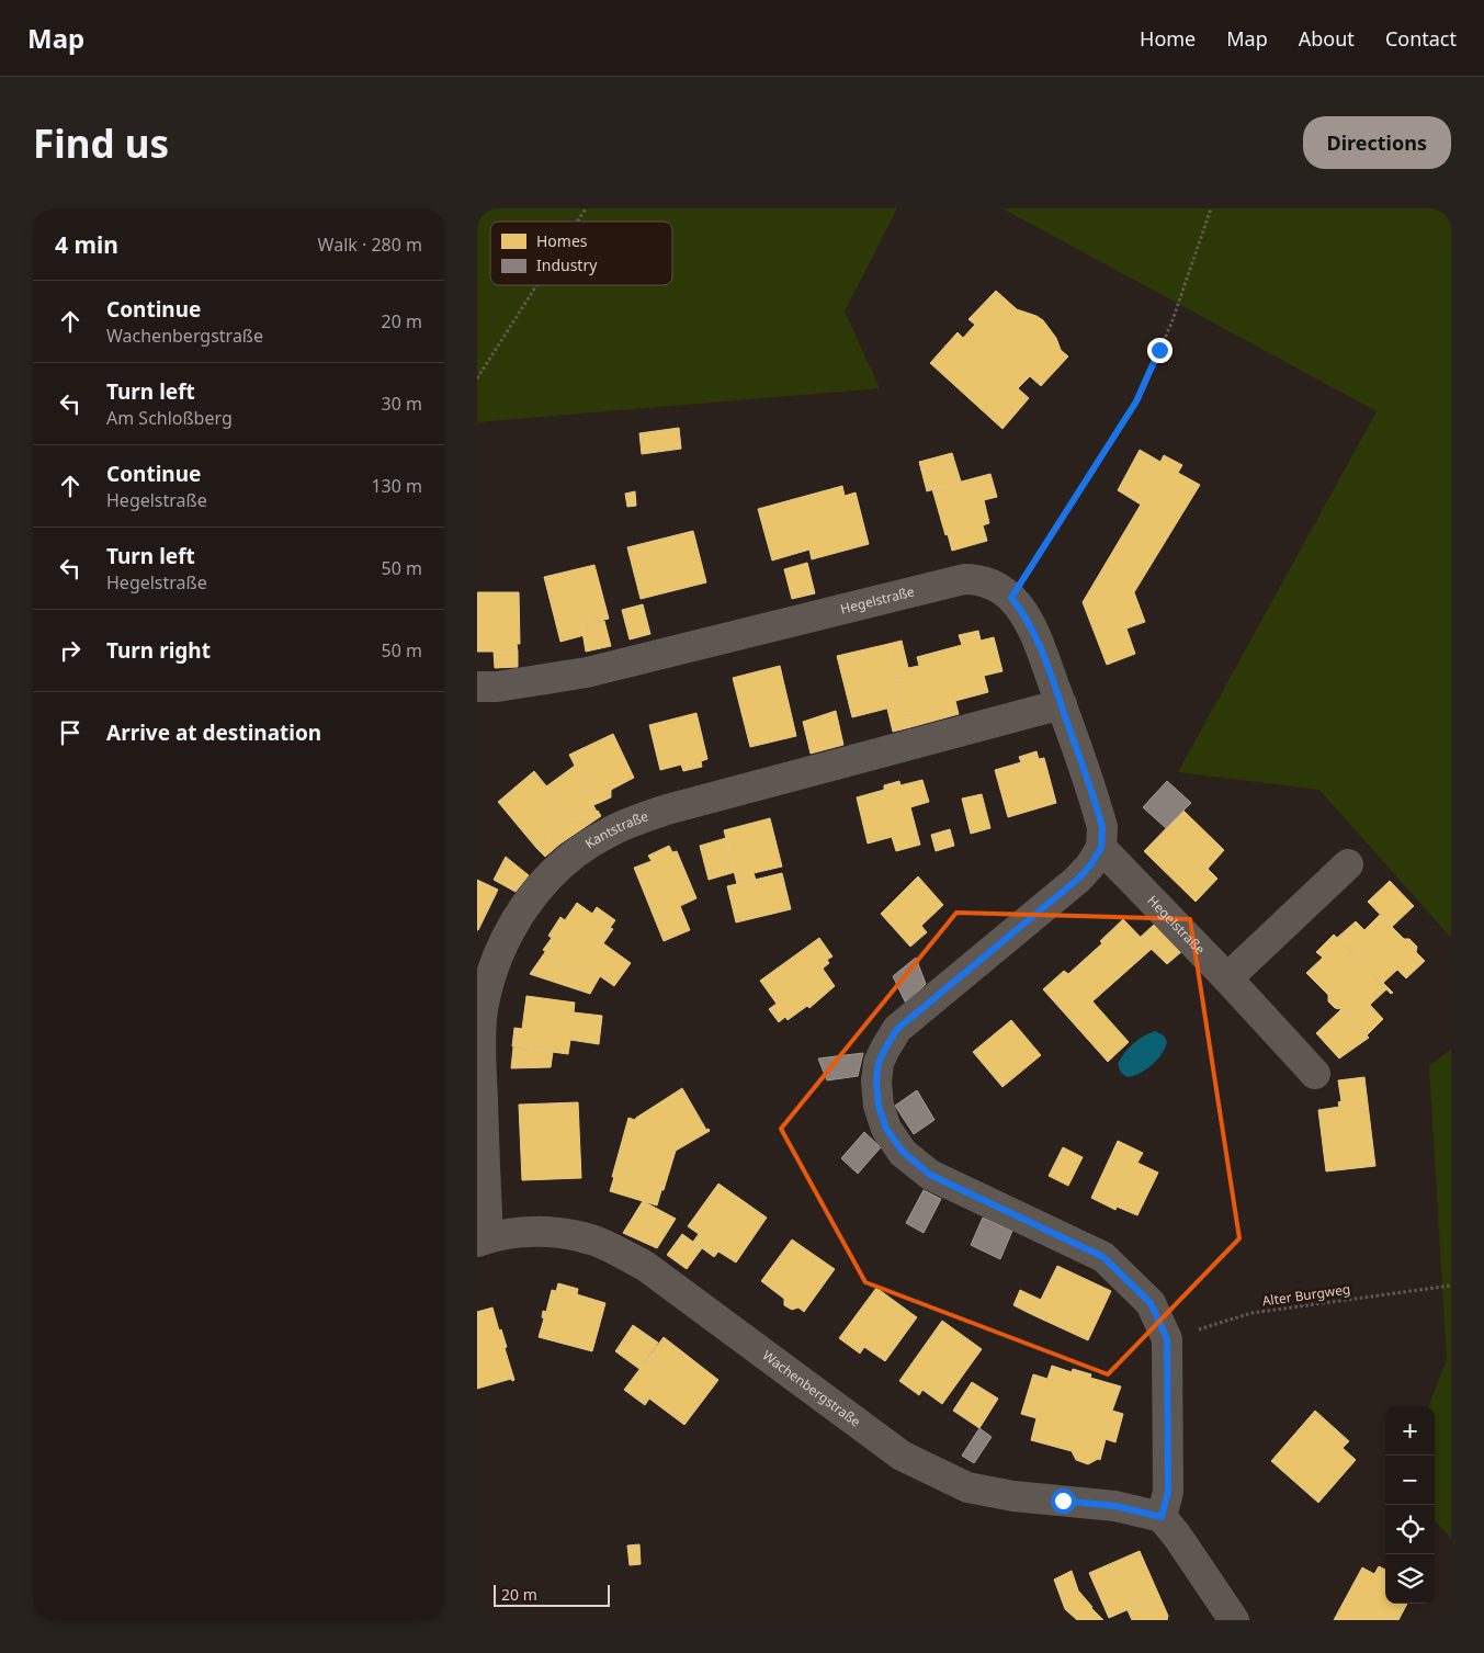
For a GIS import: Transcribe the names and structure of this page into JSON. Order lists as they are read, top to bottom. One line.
{"streets":{"street":["Hegelstraße","Kantstraße","Wachenbergstraße"],"path":["Alter Burgweg"]},"crossings":[["Hegelstraße","Kantstraße"],["Kantstraße","Wachenbergstraße"]],"legend":["Homes","Industry"],"scale_bar":"20 m","page":{"header":"Map","nav":["Home","Map","About","Contact"],"buttons":"Directions","title":"Find us","heading":["4 min","Walk · 280 m"],"list":[["Continue","Wachenbergstraße","20 m"],["Turn left","Am Schloßberg","30 m"],["Continue","Hegelstraße","130 m"],["Turn left","Hegelstraße","50 m"],["Turn right","50 m"],"Arrive at destination"],"map_buttons":["+","−"],"scale":"20 m"}}
